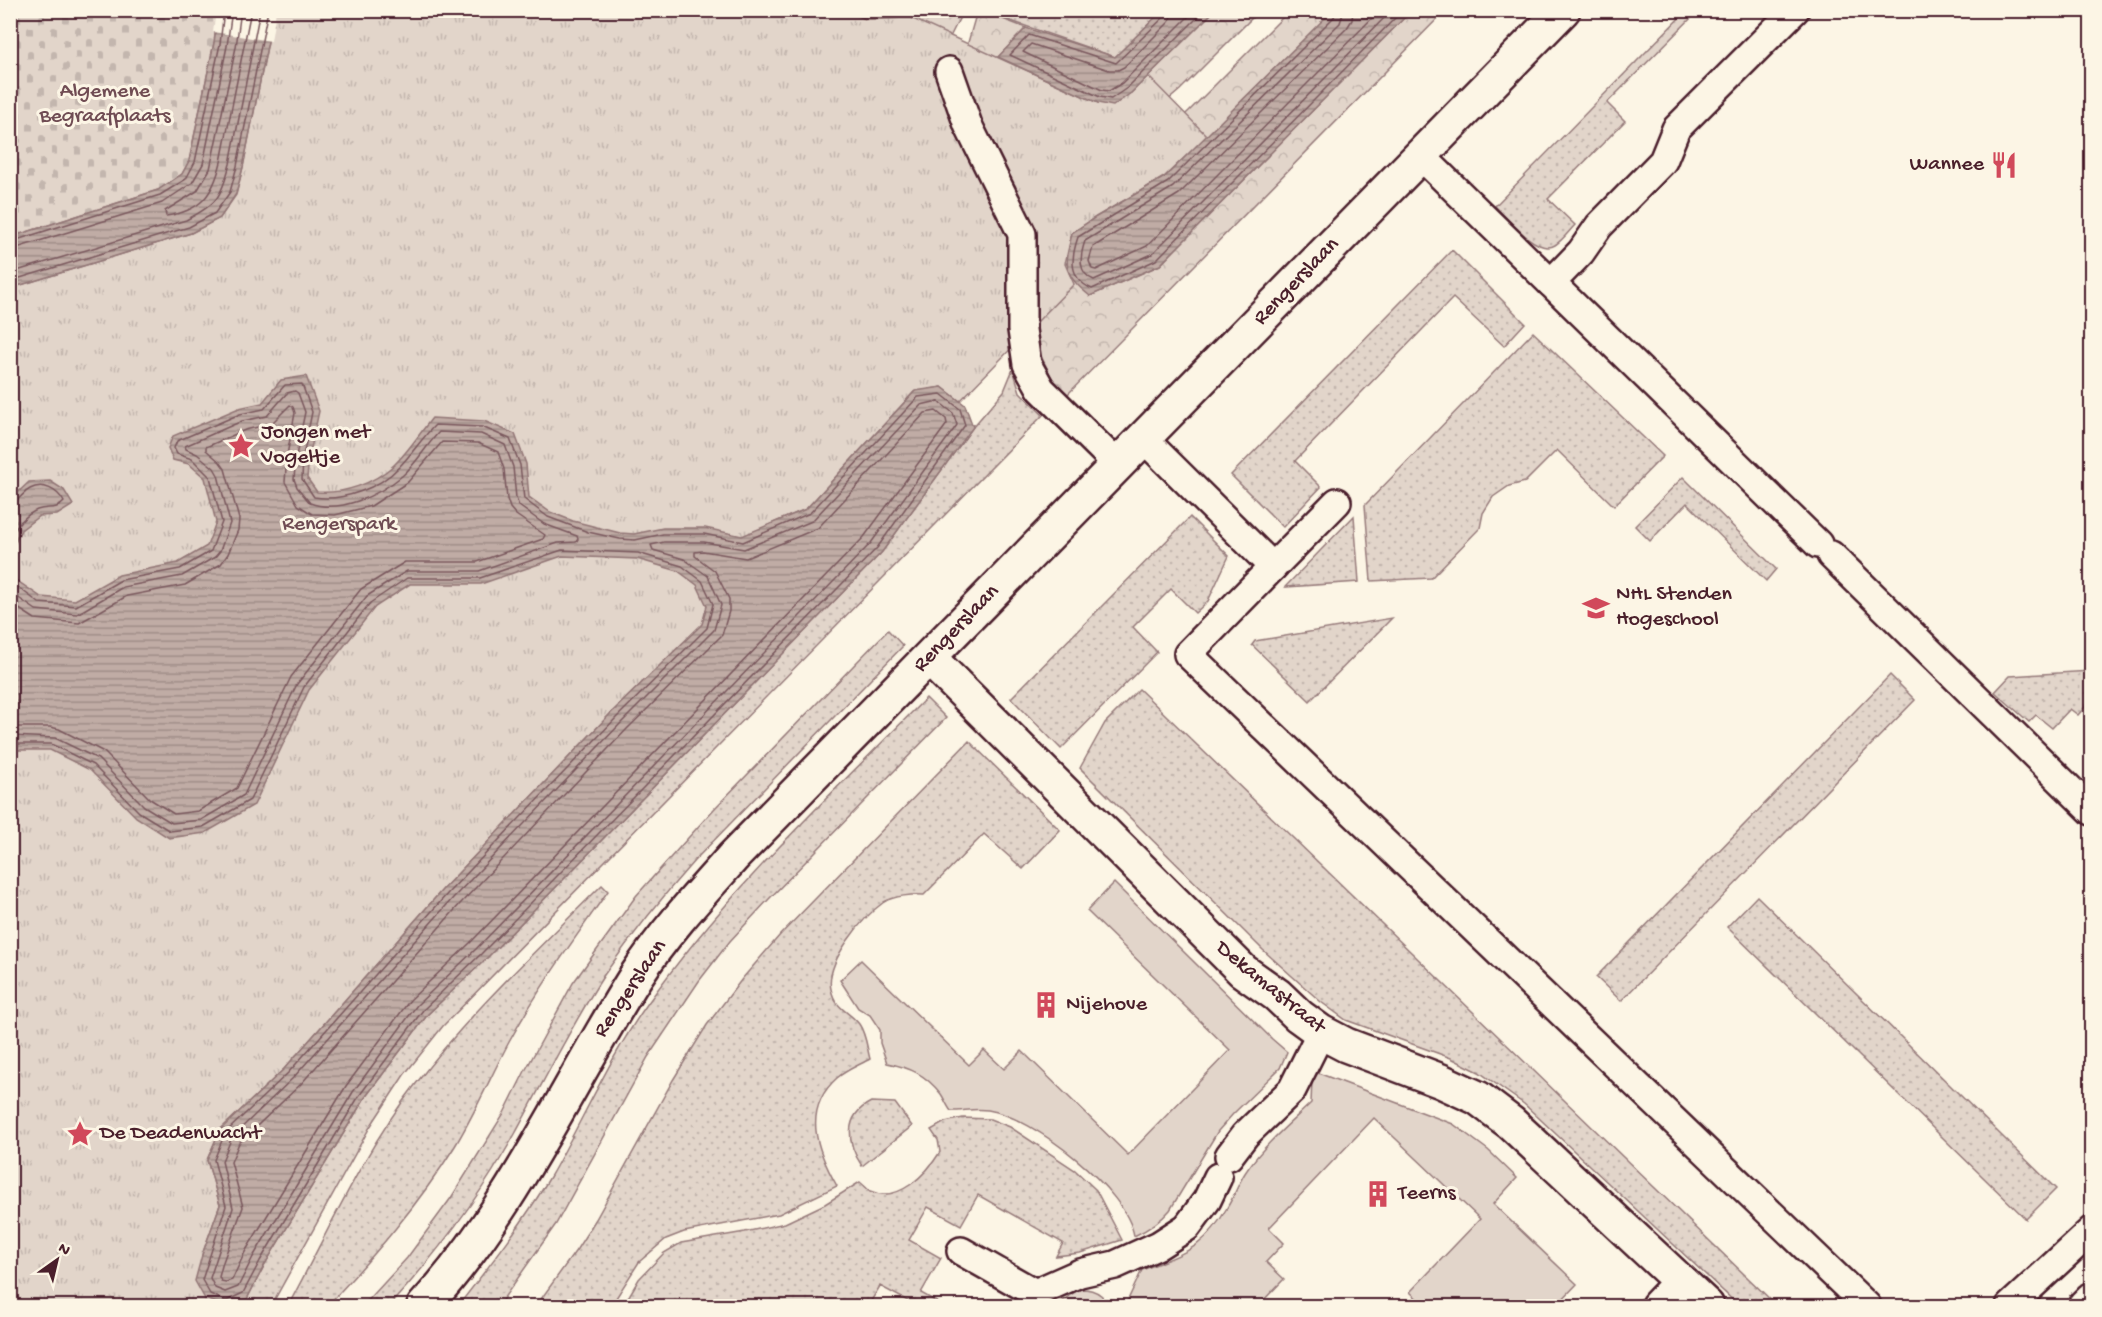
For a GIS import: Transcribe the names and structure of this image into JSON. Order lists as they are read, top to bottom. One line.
{"streets":{"street":["Rengerslaan","Dekamastraat"]},"crossings":[["Rengerslaan","Dekamastraat"]],"parks":["Algemene Begraafplaats","Rengerspark"],"places":{"restaurant":["Wannee"],"place":["Jongen met Vogeltje","De Deadenwacht"],"school or university":["NHL Stenden Hogeschool"],"building":["Nijehove","Teerns"]},"north":"top right"}
